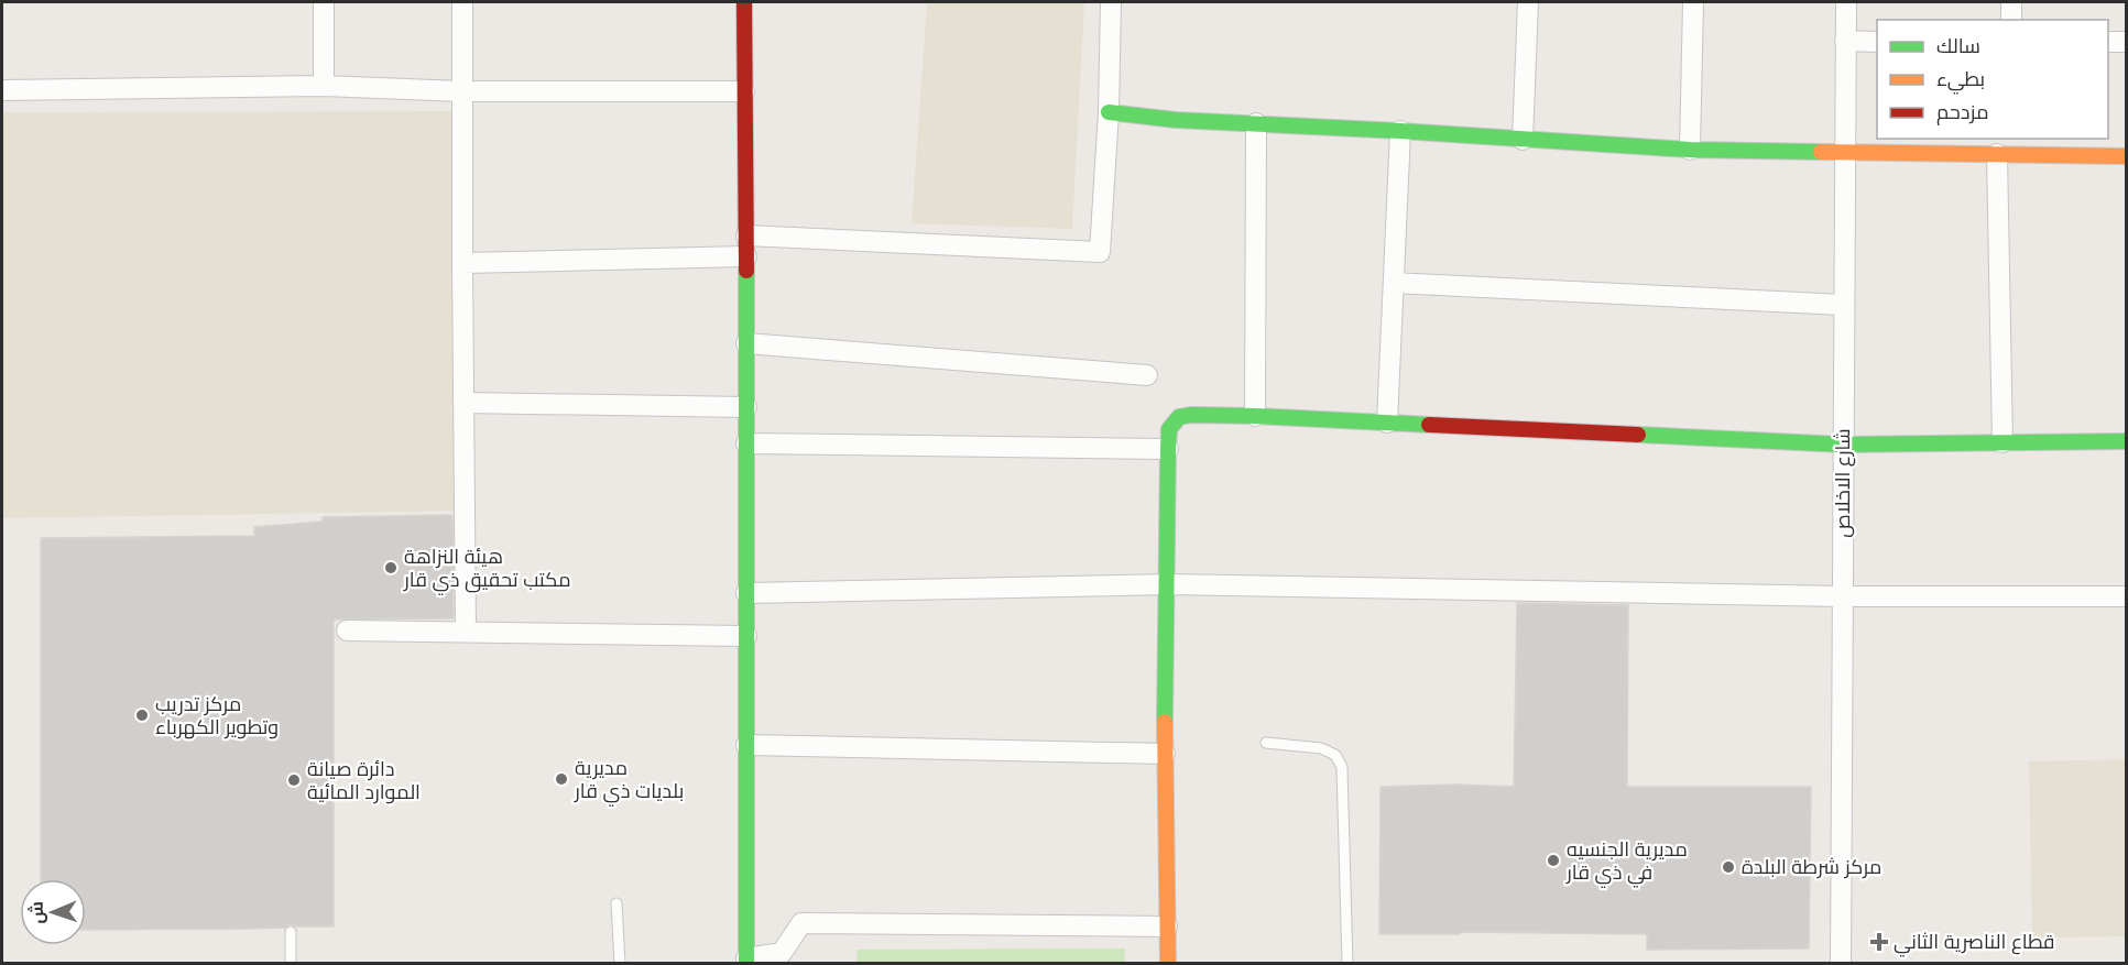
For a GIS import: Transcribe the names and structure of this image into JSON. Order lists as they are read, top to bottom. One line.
{"streets":{"street":["شارع الاخلاص"]},"places":{"other":["هيئة النزاهة مكتب تحقيق ذي قار","مركز تدريب وتطوير الكهرباء","مديرية بلديات ذي قار","دائرة صيانة الموارد المائية","مديرية الجنسيه في ذي قار","مركز شرطة البلدة"],"health":["قطاع الناصرية الثاني"]},"legend":["سالك","بطيء","مزدحم"],"north":"left"}
